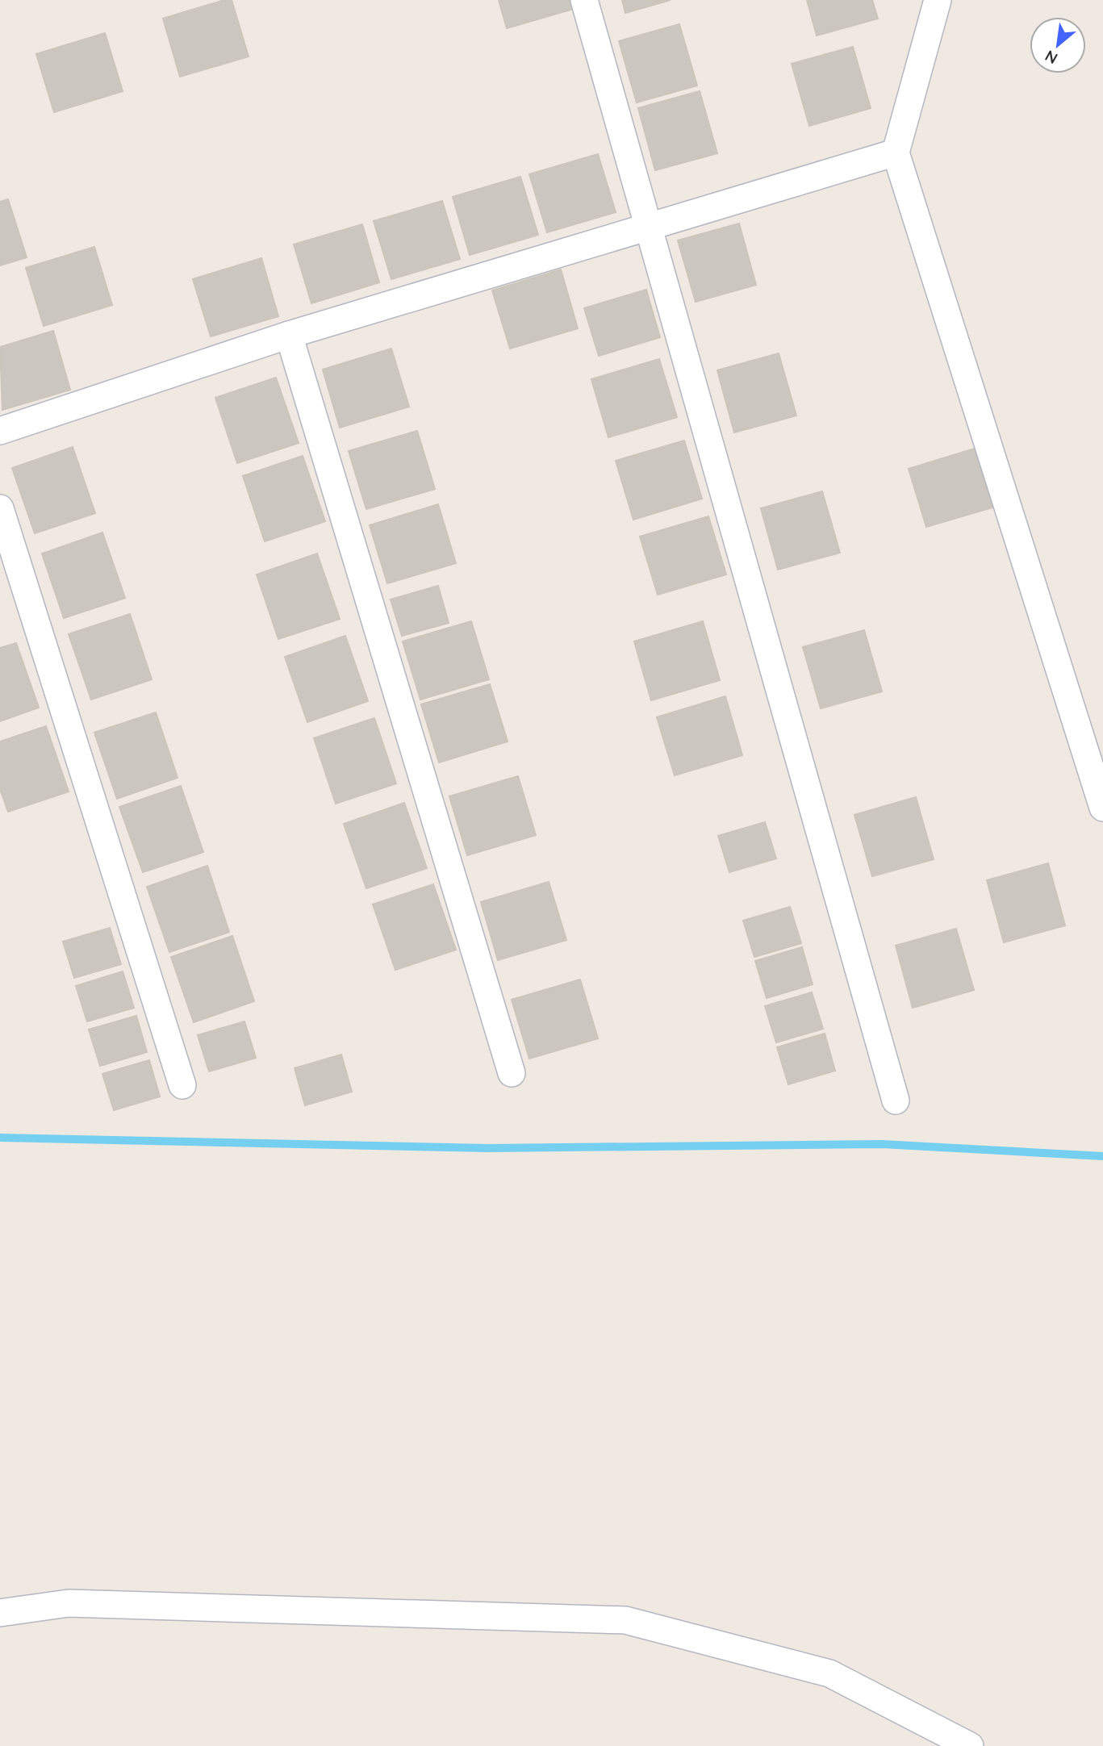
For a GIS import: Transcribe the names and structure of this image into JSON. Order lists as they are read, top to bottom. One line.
{"north":"bottom left"}
